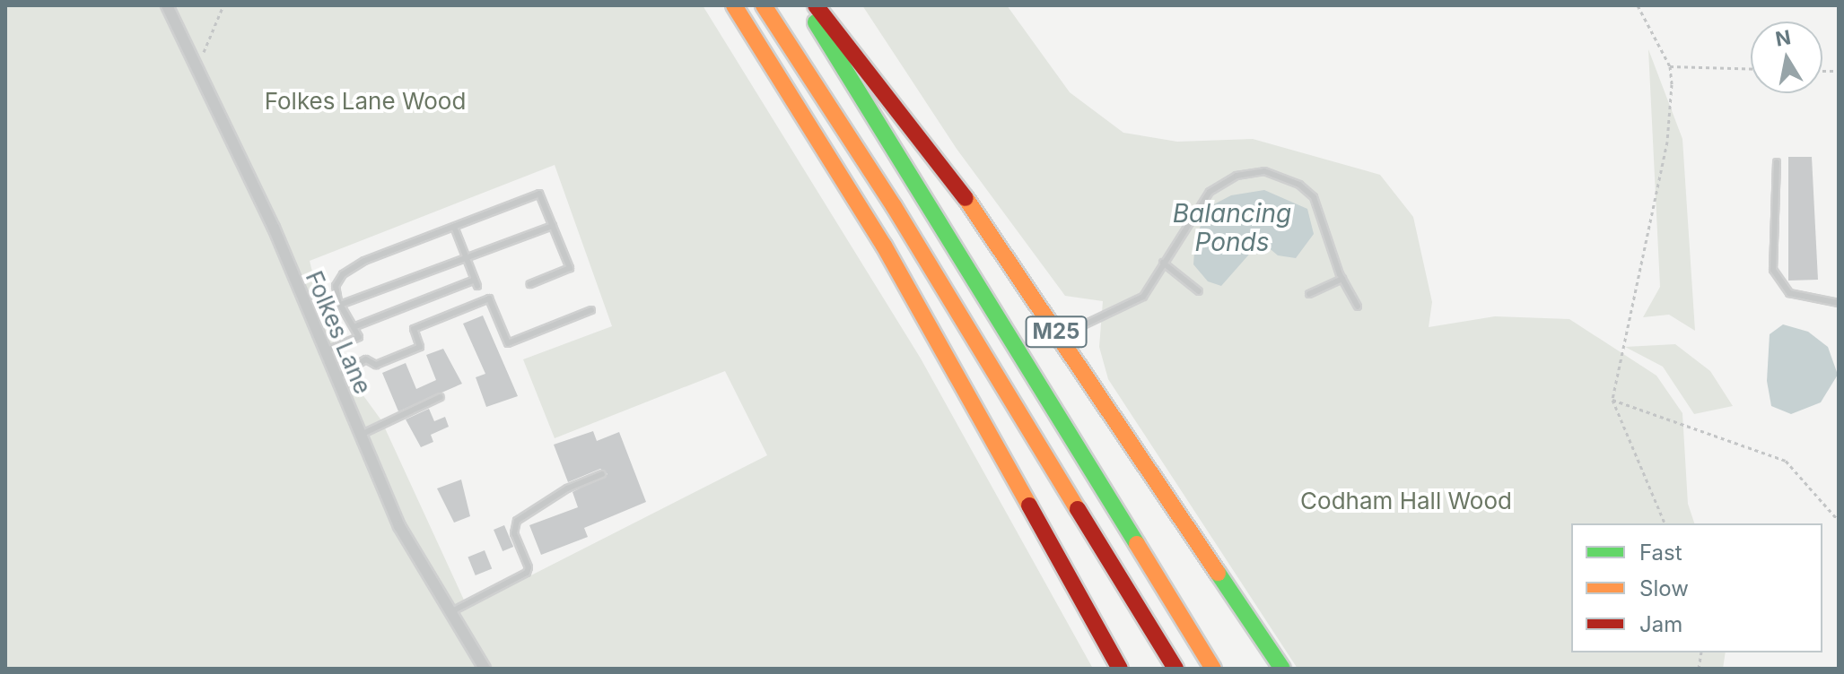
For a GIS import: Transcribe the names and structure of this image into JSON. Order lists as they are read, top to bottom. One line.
{"streets":{"highway":["M25"],"street":["Folkes Lane"]},"water":["Balancing Ponds"],"parks":["Folkes Lane Wood","Codham Hall Wood"],"legend":["Fast","Slow","Jam"],"north":"top"}
